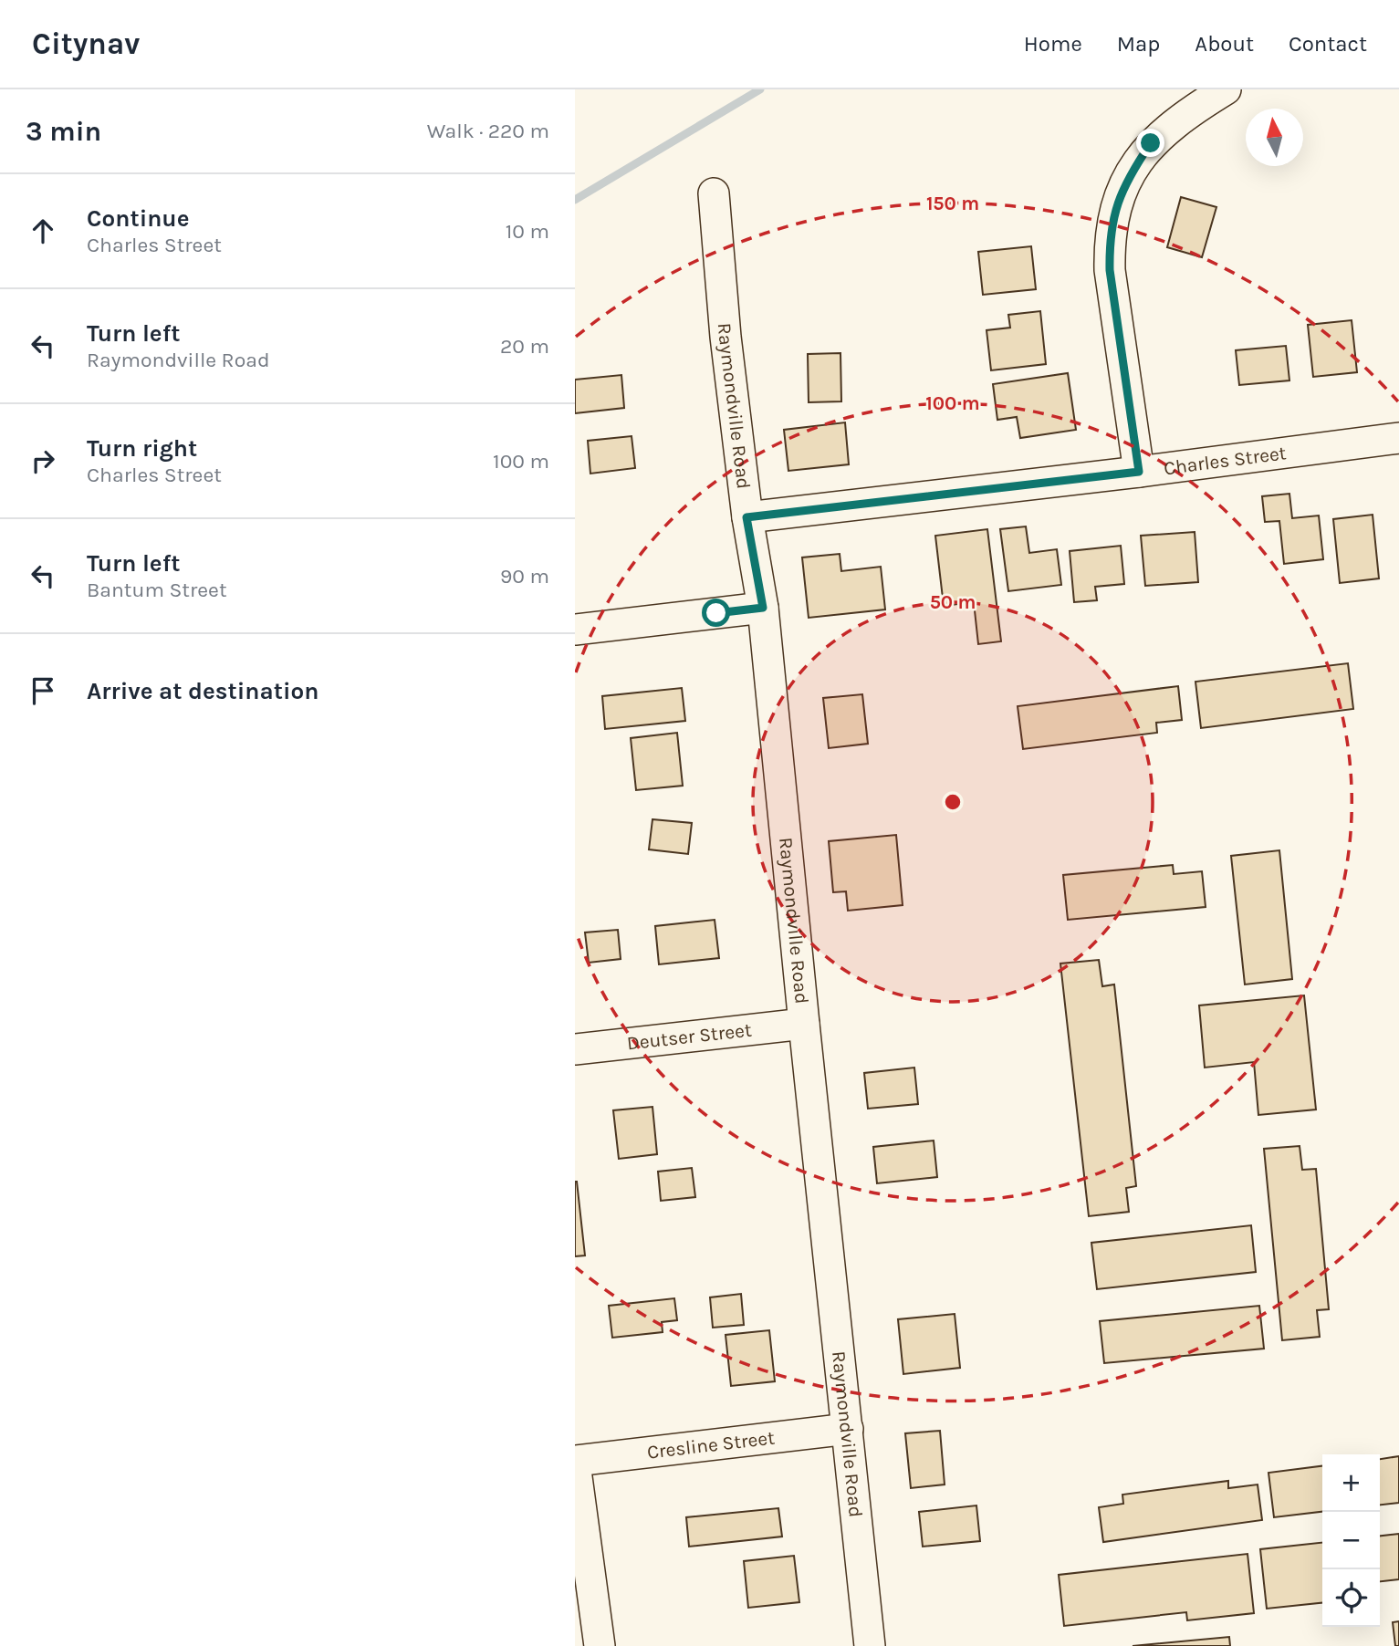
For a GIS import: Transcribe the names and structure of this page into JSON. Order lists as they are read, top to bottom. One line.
{"streets":{"street":["Raymondville Road","Charles Street","Deutser Street","Cresline Street"]},"crossings":[["Raymondville Road","Charles Street"],["Raymondville Road","Deutser Street"],["Raymondville Road","Cresline Street"]],"north":"top","page":{"header":"Citynav","nav":["Home","Map","About","Contact"],"heading":["3 min","Walk · 220 m"],"list":[["Continue","Charles Street","10 m"],["Turn left","Raymondville Road","20 m"],["Turn right","Charles Street","100 m"],["Turn left","Bantum Street","90 m"],"Arrive at destination"],"map_buttons":["+","−"]},"rings":["150 m","100 m","50 m"]}
